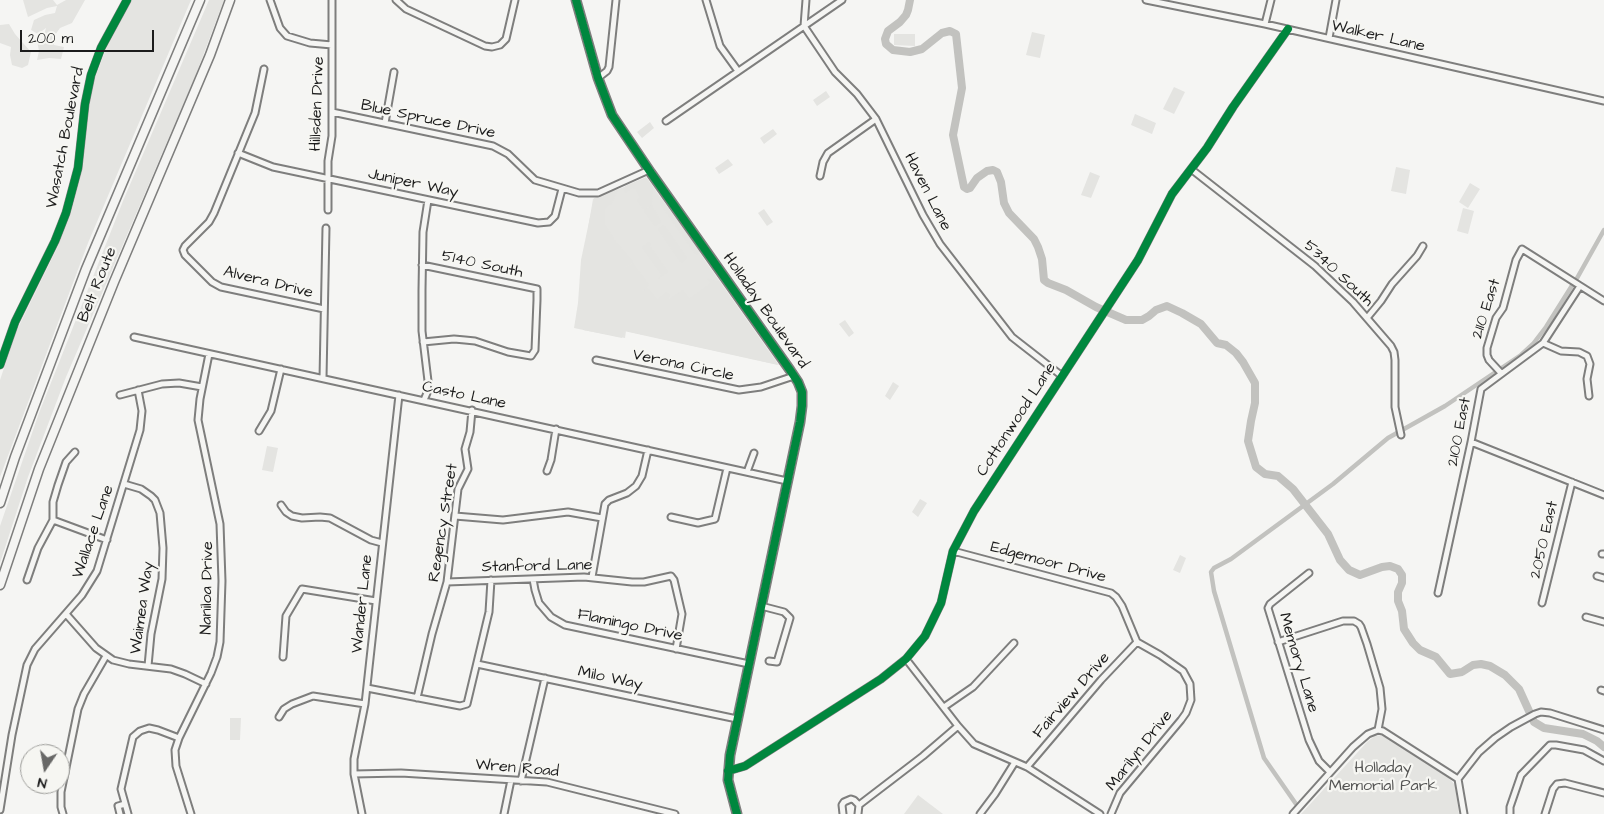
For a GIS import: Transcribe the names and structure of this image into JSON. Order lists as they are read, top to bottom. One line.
{"streets":{"highway":["Belt Route"],"main road":["Holladay Boulevard"],"street":["Walker Lane","Hillsden Drive","Blue Spruce Drive","Wasatch Boulevard","Juniper Way","Haven Lane","5140 South","5340 South","Alvera Drive","2110 East","Verona Circle","Casto Lane","Cottonwood Lane","2100 East","Regency Street","Wallace Lane","2050 East","Edgemoor Drive","Stanford Lane","Naniloa Drive","Wander Lane","Waimea Way","Flamingo Drive","Memory Lane","Milo Way","Fairview Drive","Marilyn Drive","Wren Road"]},"crossings":[["Walker Lane","Cottonwood Lane"],["Hillsden Drive","Blue Spruce Drive"],["Hillsden Drive","Juniper Way"],["Blue Spruce Drive","Juniper Way"],["Blue Spruce Drive","Holladay Boulevard"],["Juniper Way","Alvera Drive"],["Haven Lane","Cottonwood Lane"],["5340 South","Cottonwood Lane"],["2110 East","2100 East"],["Holladay Boulevard","Verona Circle"],["Holladay Boulevard","Casto Lane"],["Holladay Boulevard","Cottonwood Lane"],["Holladay Boulevard","Flamingo Drive"],["Holladay Boulevard","Milo Way"],["Casto Lane","Regency Street"],["Casto Lane","Naniloa Drive"],["Casto Lane","Wander Lane"],["Cottonwood Lane","Edgemoor Drive"],["Regency Street","Stanford Lane"],["Wallace Lane","Waimea Way"],["Edgemoor Drive","Fairview Drive"],["Edgemoor Drive","Marilyn Drive"],["Stanford Lane","Flamingo Drive"],["Wander Lane","Wren Road"],["Fairview Drive","Marilyn Drive"]],"parks":["Holladay Memorial Park"],"scale_bar":"200 m","north":"bottom"}
